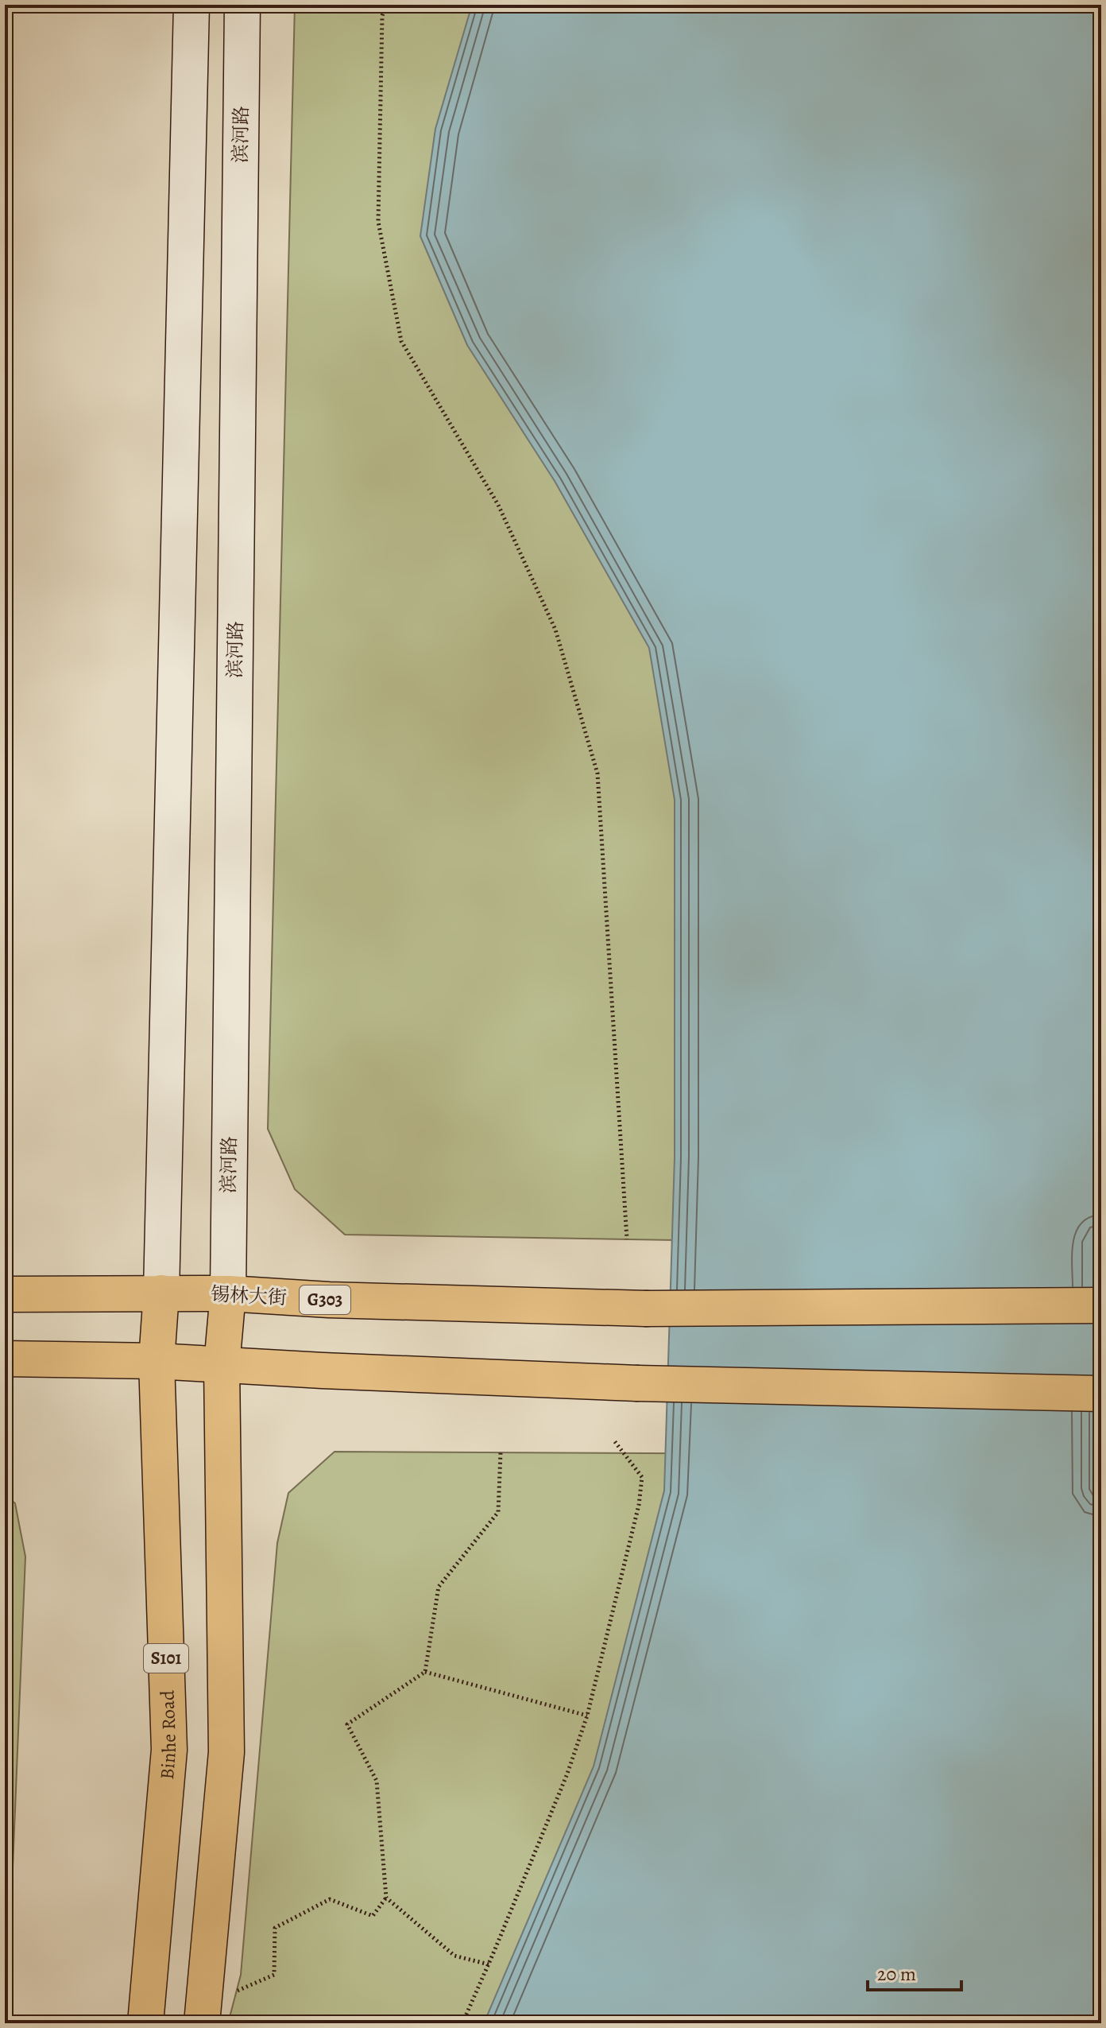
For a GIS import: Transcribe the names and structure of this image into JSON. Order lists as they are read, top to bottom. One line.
{"streets":{"main road":["滨河路","锡林大街","G303","S101","Binhe Road"]},"crossings":[["滨河路","锡林大街"],["锡林大街","Binhe Road"]],"scale_bar":"20 m"}
